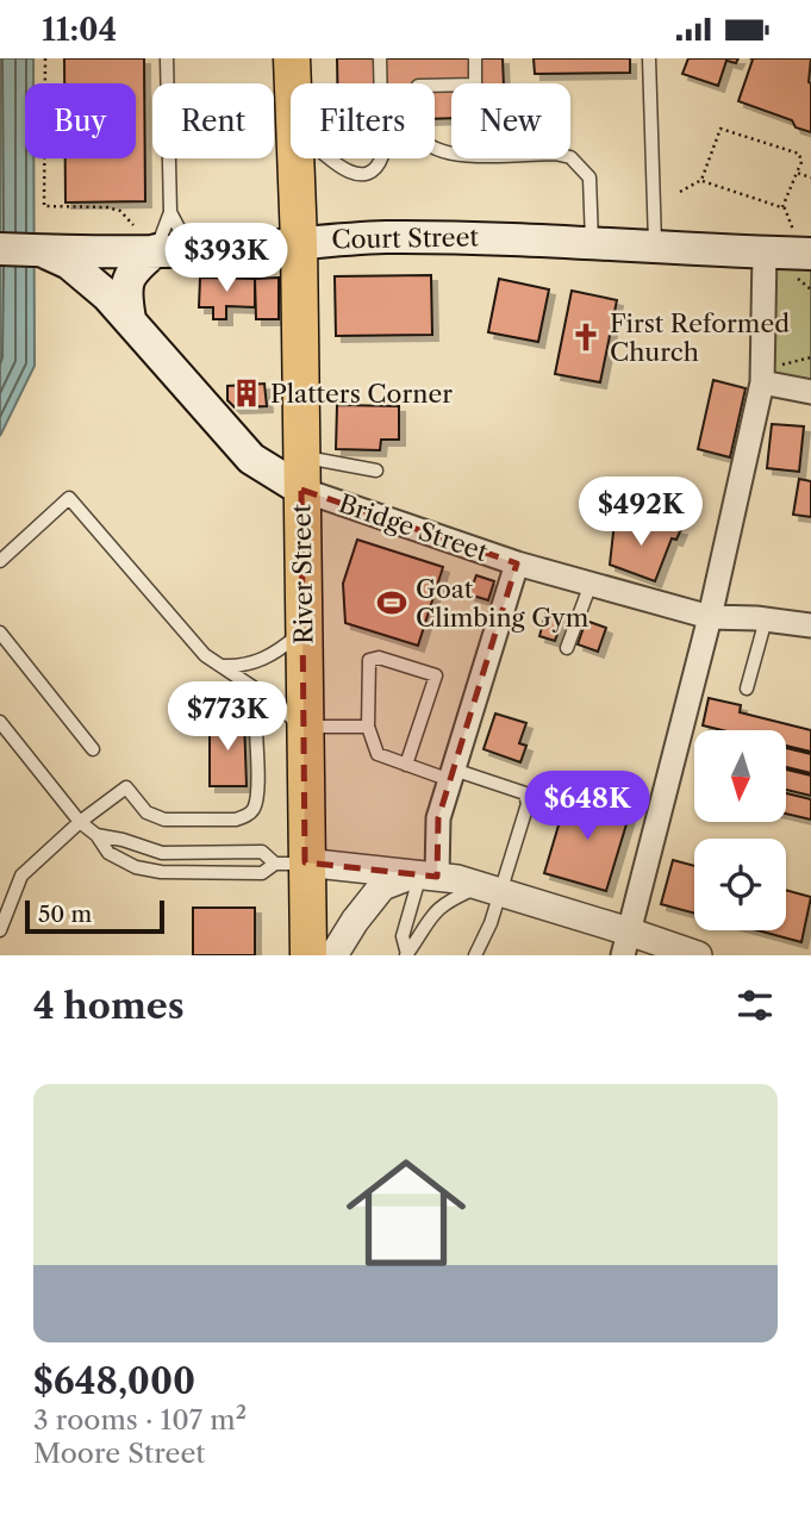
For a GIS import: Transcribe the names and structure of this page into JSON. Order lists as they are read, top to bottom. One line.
{"streets":{"main road":["Court Street","Bridge Street","River Street"]},"crossings":[["Court Street","Bridge Street"],["Court Street","River Street"],["Bridge Street","River Street"]],"places":{"church":["First Reformed Church"],"building":["Platters Corner"],"sports":["Goat Climbing Gym"]},"scale_bar":"50 m","north":"bottom","page":{"status":"11:04","chip":["Buy","Rent","Filters","New"],"price":["$393K","$492K","$773K","$648K"],"scale":"50 m","heading":"4 homes","list":[{"name":"$648,000","note":"3 rooms · 107 m² · Moore Street"}]}}
